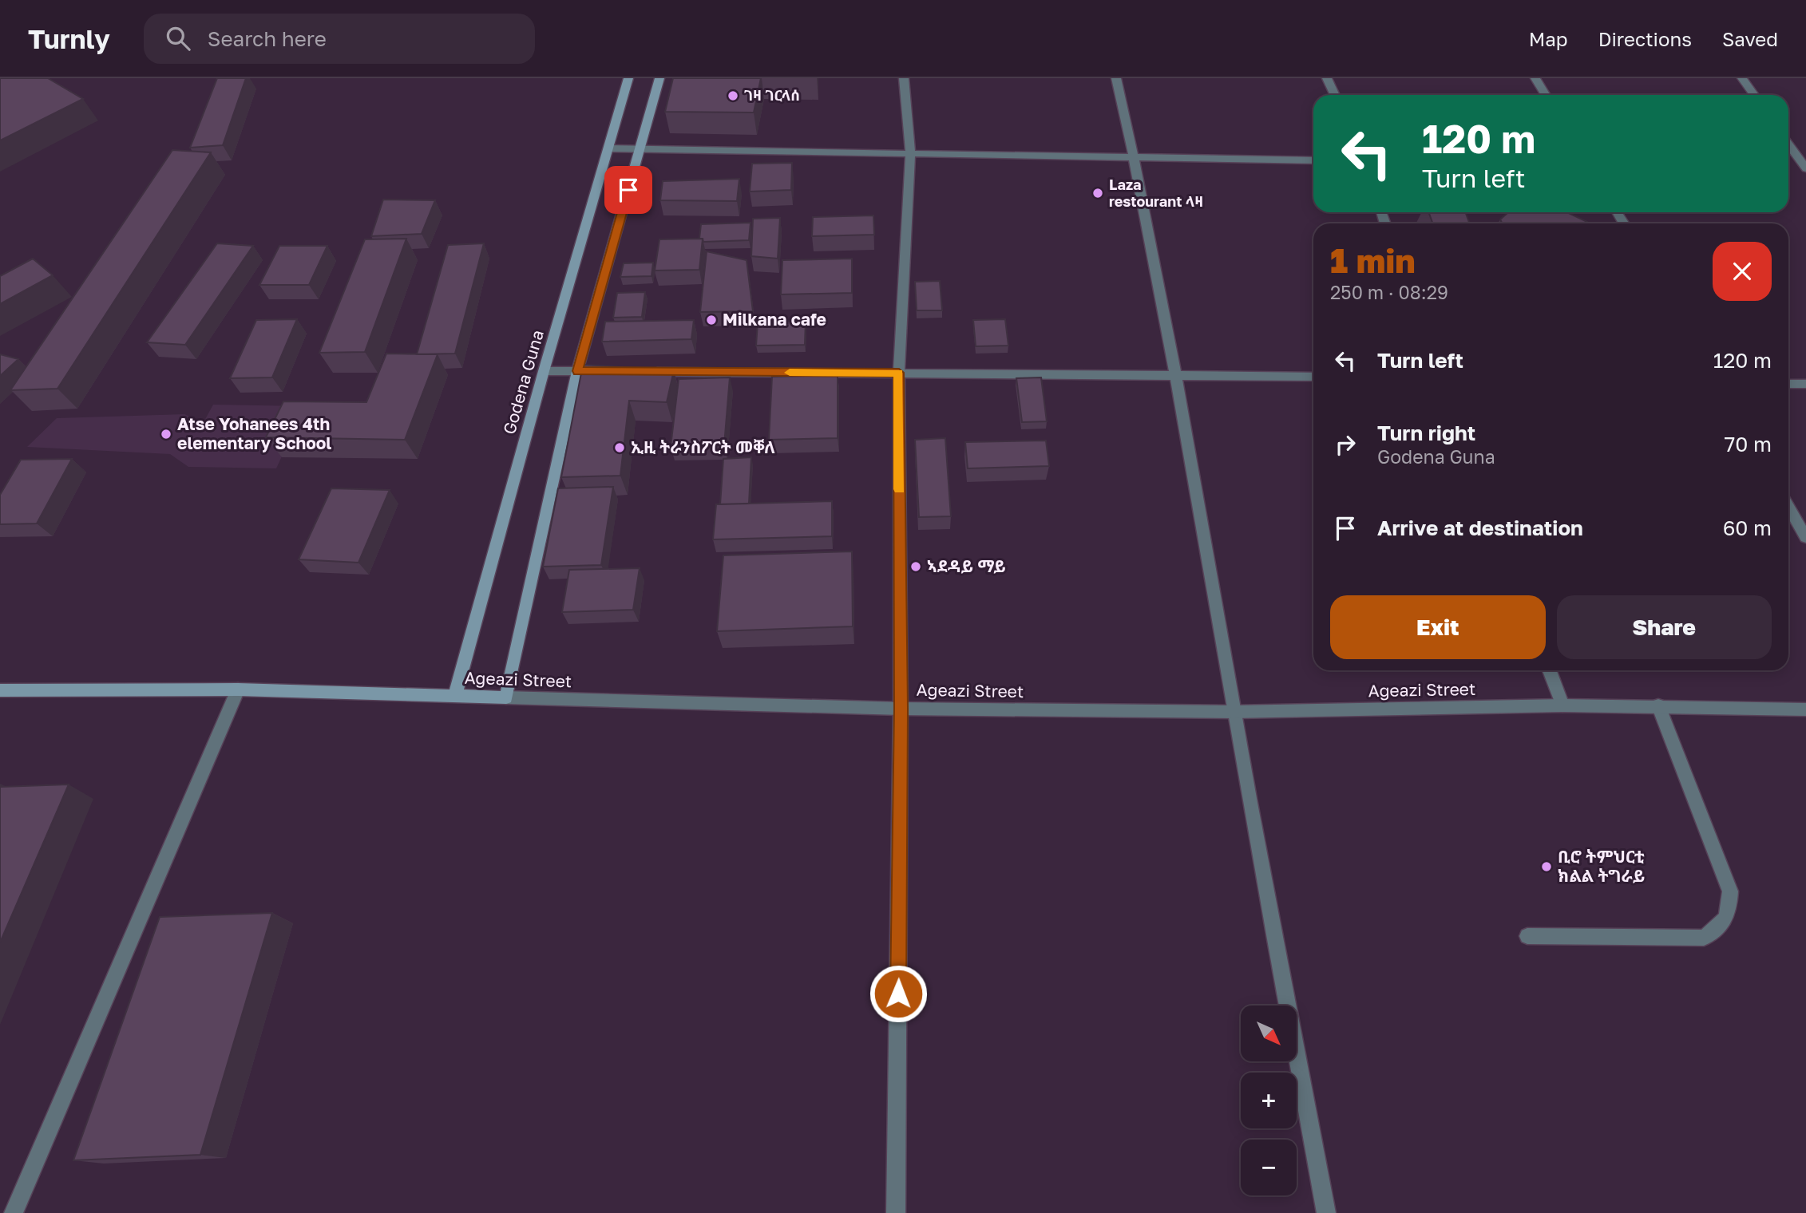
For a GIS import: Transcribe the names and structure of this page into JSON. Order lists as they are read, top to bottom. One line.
{"streets":{"main road":["Godena Guna","Ageazi Street"]},"crossings":[["Godena Guna","Ageazi Street"]],"places":["ገዛ ገርላሰ","Laza restourant ላዛ","Milkana cafe","Atse Yohanees 4th elementary School","ኢዚ ትራንስፖርት መቐለ","ኣደዳይ ማይ","ቢሮ ትምህርቲ ክልል ትግራይ"],"north":"bottom right","page":{"header":"Turnly","search":"Search here","nav":["Map","Directions","Saved"],"turn":["120 m","Turn left"],"heading":["1 min","250 m · 08:29"],"list":[{"name":"Turn left","value":"120 m"},{"name":"Turn right","note":"Godena Guna","value":"70 m"},{"name":"Arrive at destination","value":"60 m"}],"buttons":["Exit","Share"],"map_buttons":["+","−"]}}
